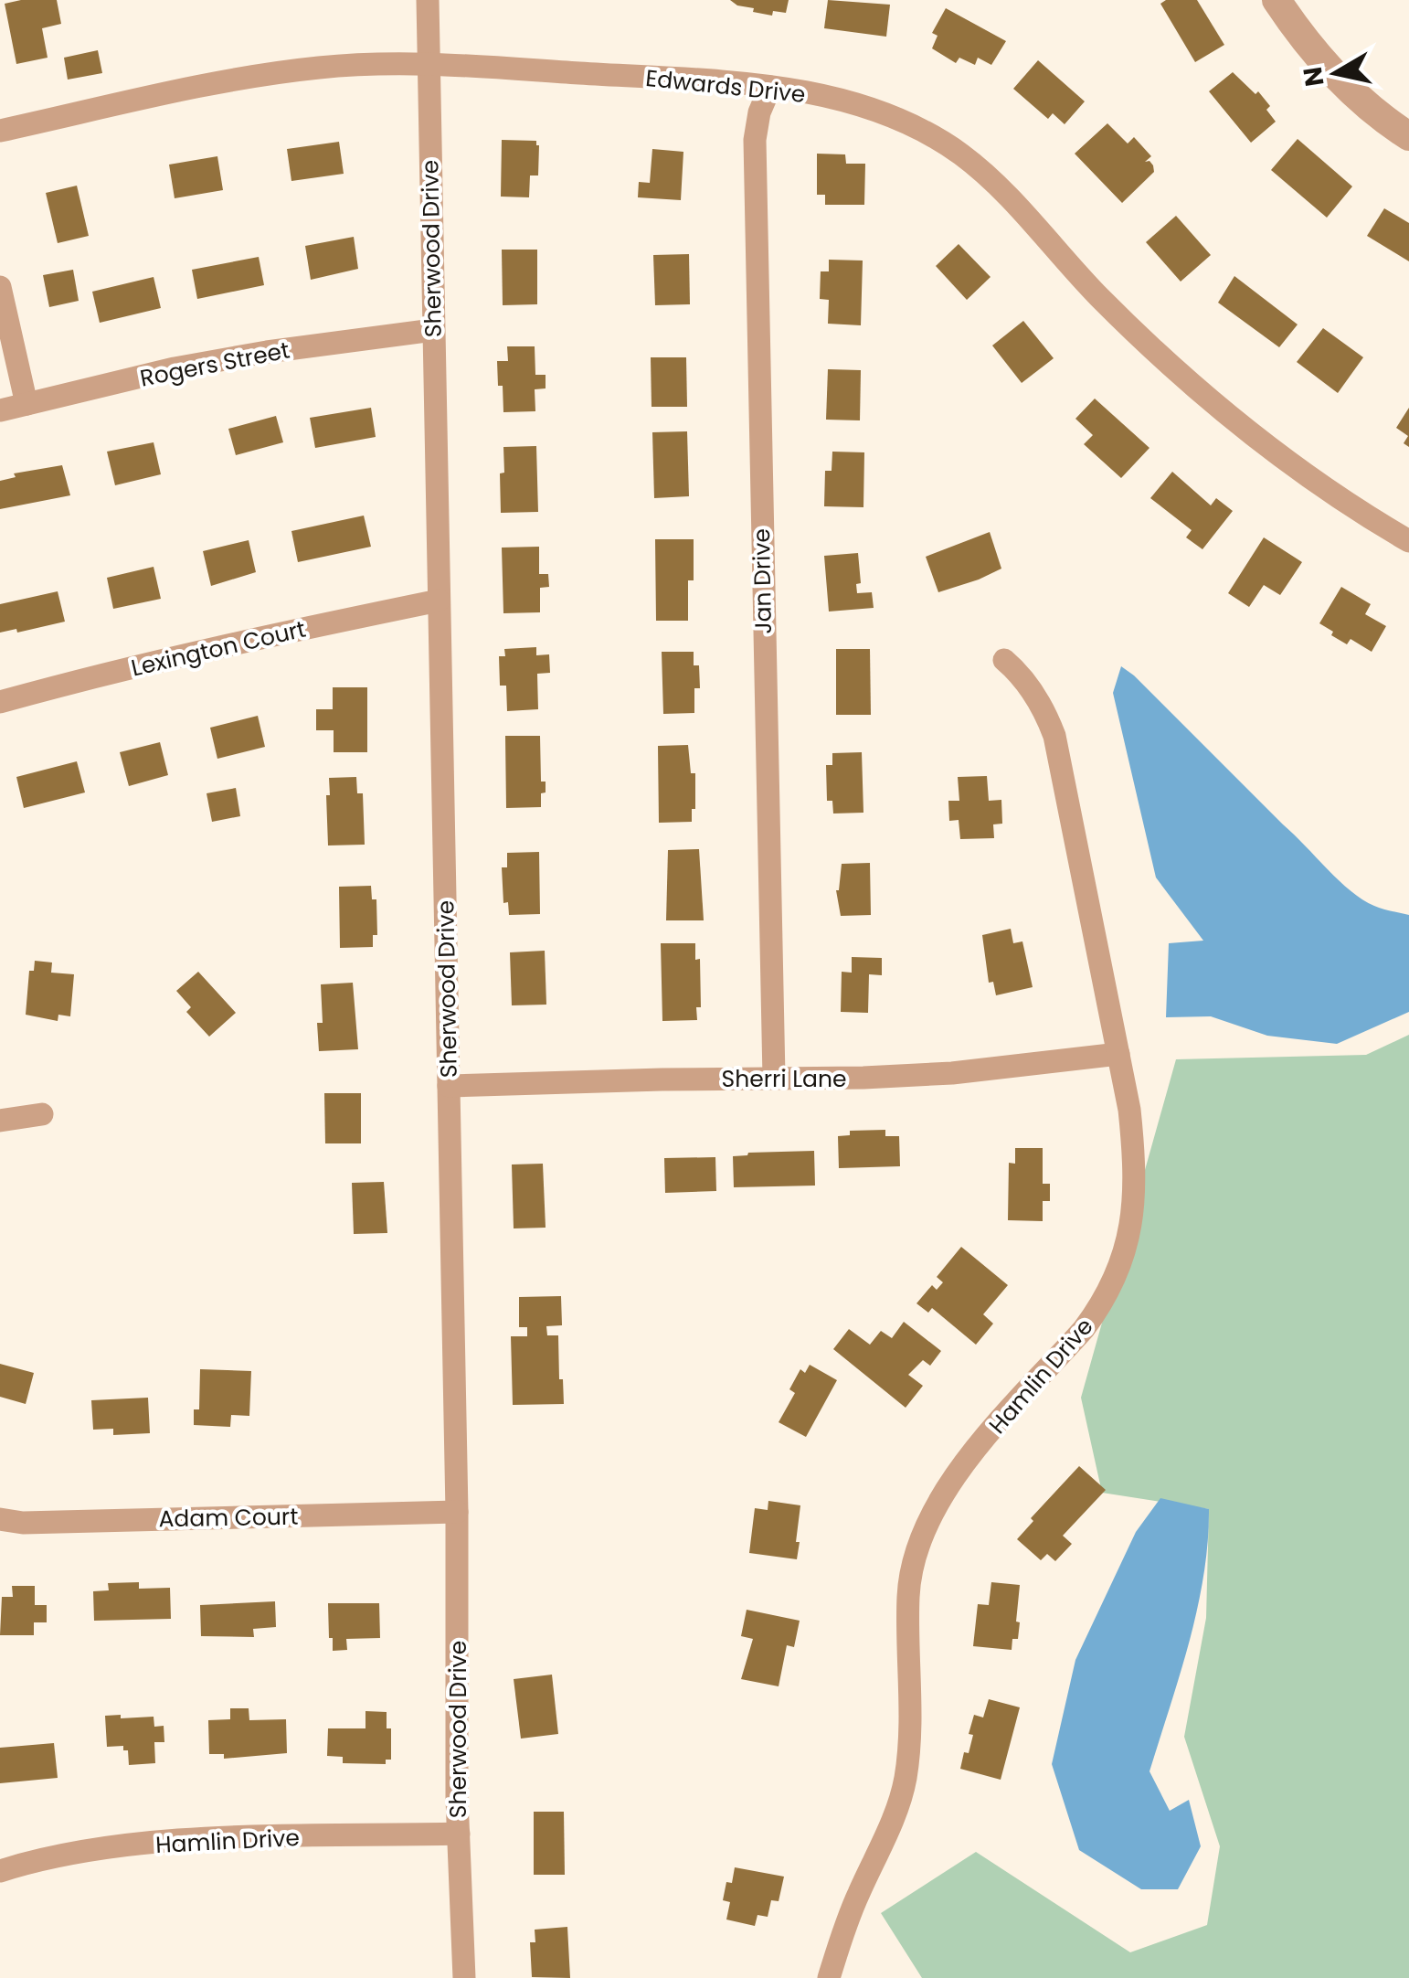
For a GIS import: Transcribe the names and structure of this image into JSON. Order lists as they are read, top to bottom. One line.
{"streets":{"street":["Edwards Drive","Sherwood Drive","Rogers Street","Jan Drive","Lexington Court","Sherri Lane","Hamlin Drive","Adam Court"]},"crossings":[["Edwards Drive","Sherwood Drive"],["Edwards Drive","Jan Drive"],["Sherwood Drive","Rogers Street"],["Sherwood Drive","Lexington Court"],["Sherwood Drive","Sherri Lane"],["Sherwood Drive","Hamlin Drive"],["Sherwood Drive","Adam Court"],["Jan Drive","Sherri Lane"],["Sherri Lane","Hamlin Drive"]],"north":"left"}
